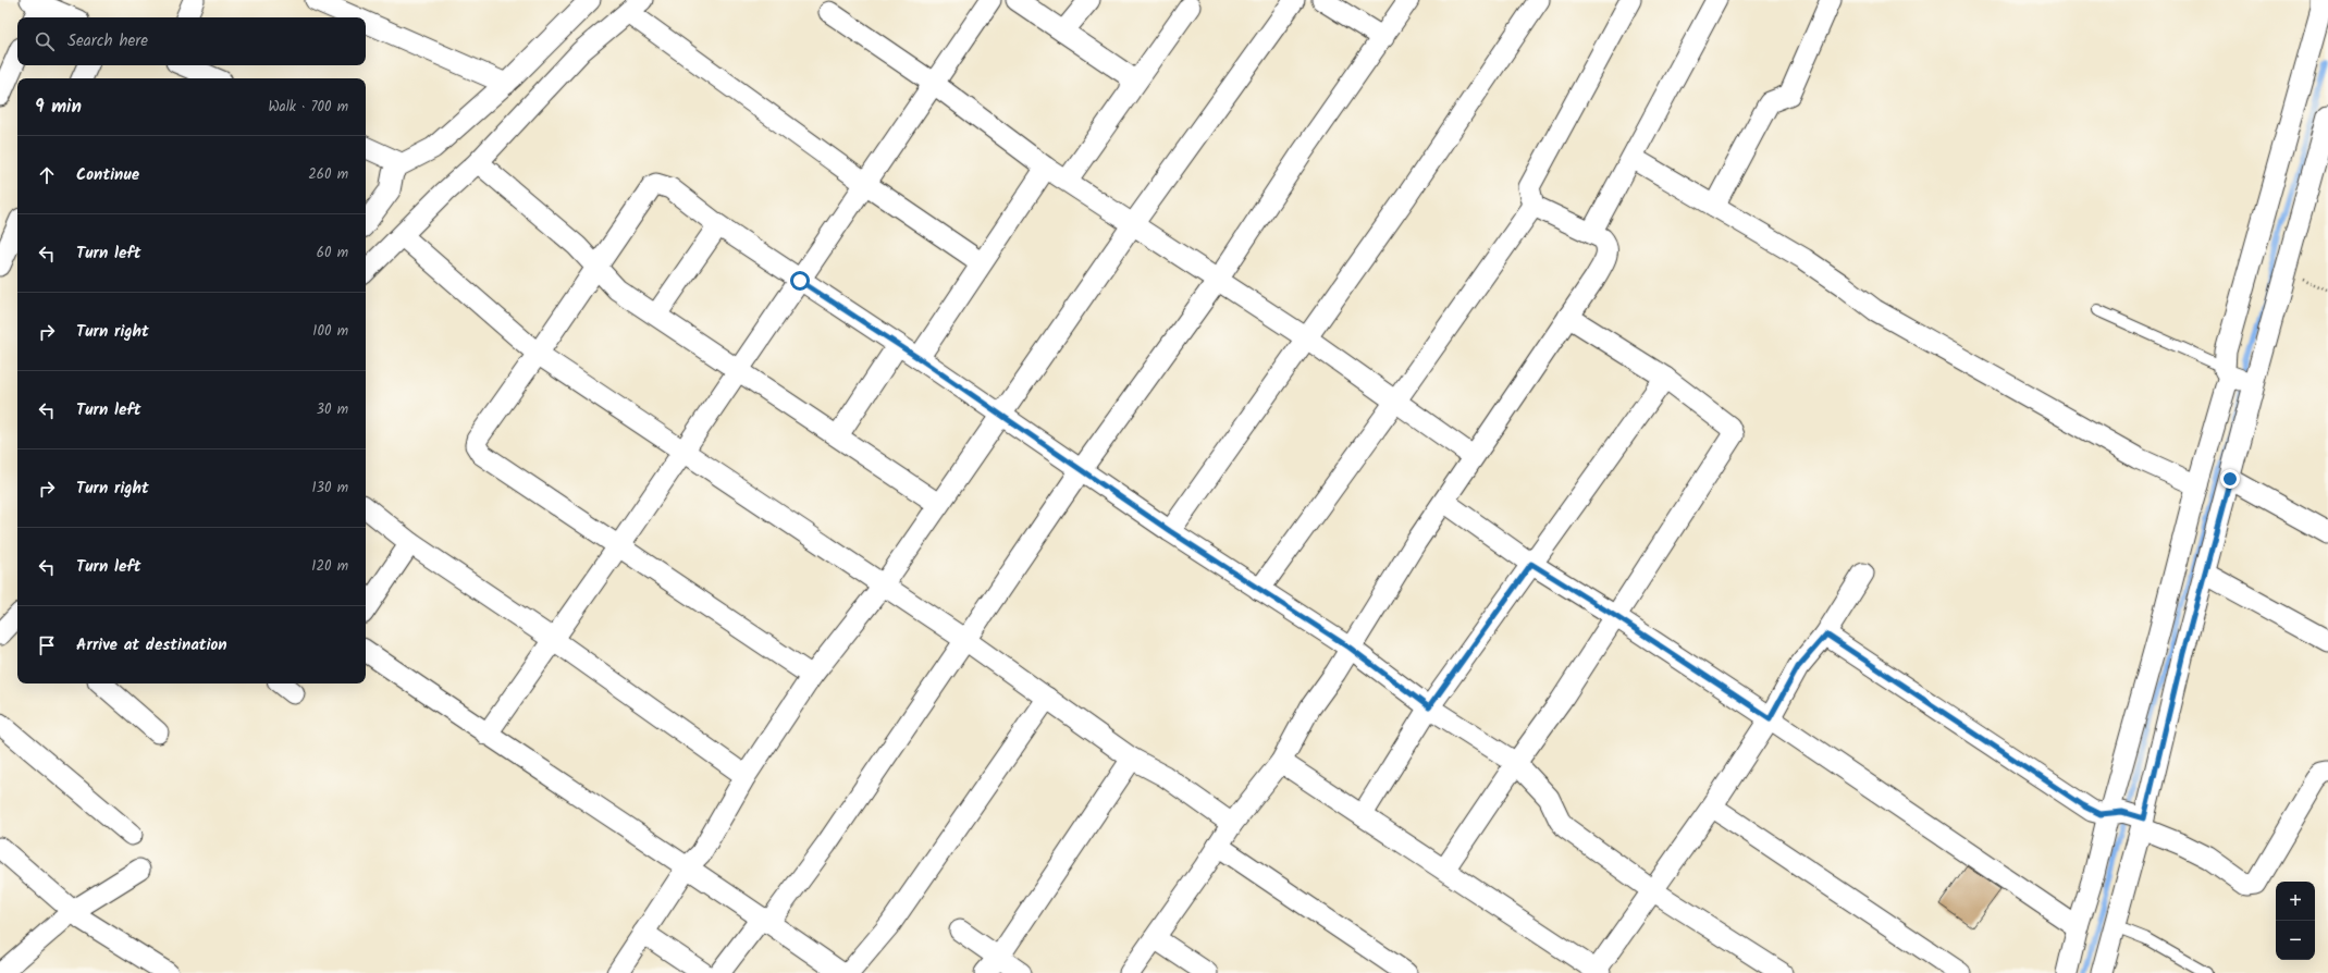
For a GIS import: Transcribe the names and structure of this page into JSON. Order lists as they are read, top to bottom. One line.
{"page":{"search":"Search here","heading":["9 min","Walk · 700 m"],"list":[["Continue","260 m"],["Turn left","60 m"],["Turn right","100 m"],["Turn left","30 m"],["Turn right","130 m"],["Turn left","120 m"],"Arrive at destination"],"map_buttons":["+","−"]}}
